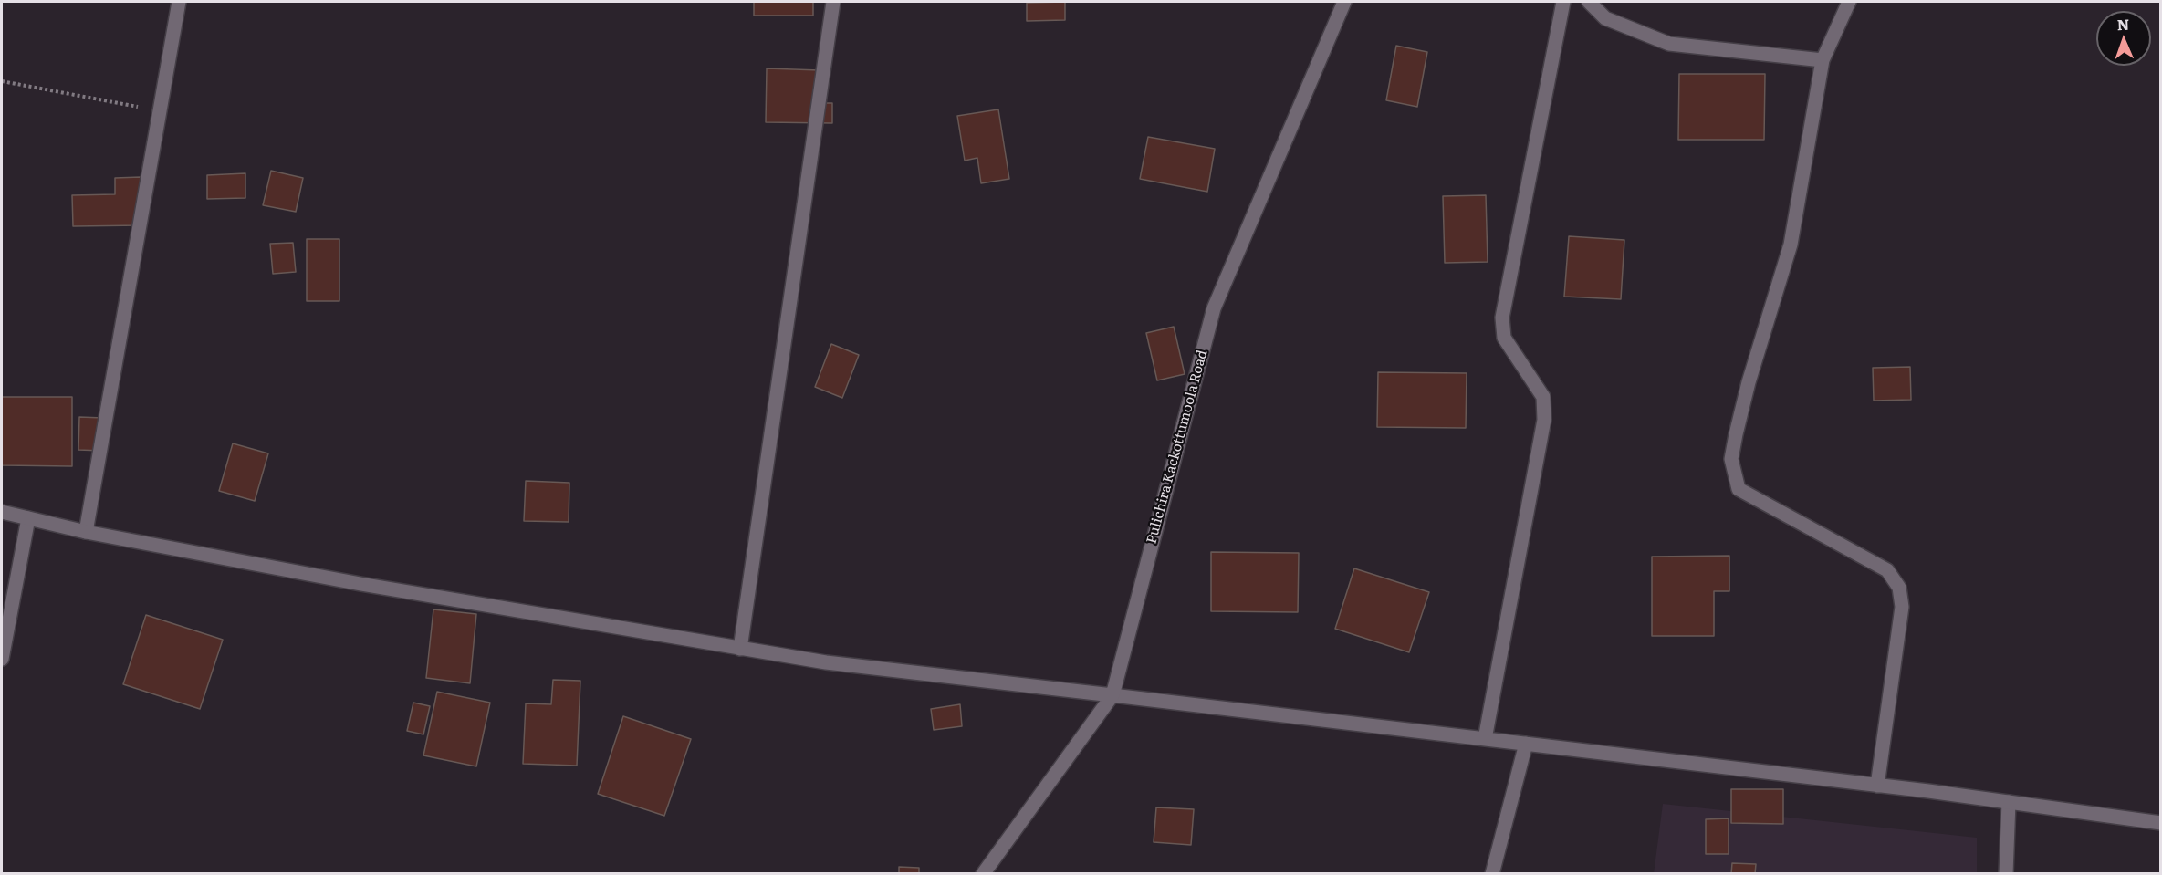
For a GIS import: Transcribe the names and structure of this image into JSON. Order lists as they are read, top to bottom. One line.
{"streets":{"street":["Pulichira Kackottumoola Road"]},"north":"top"}
